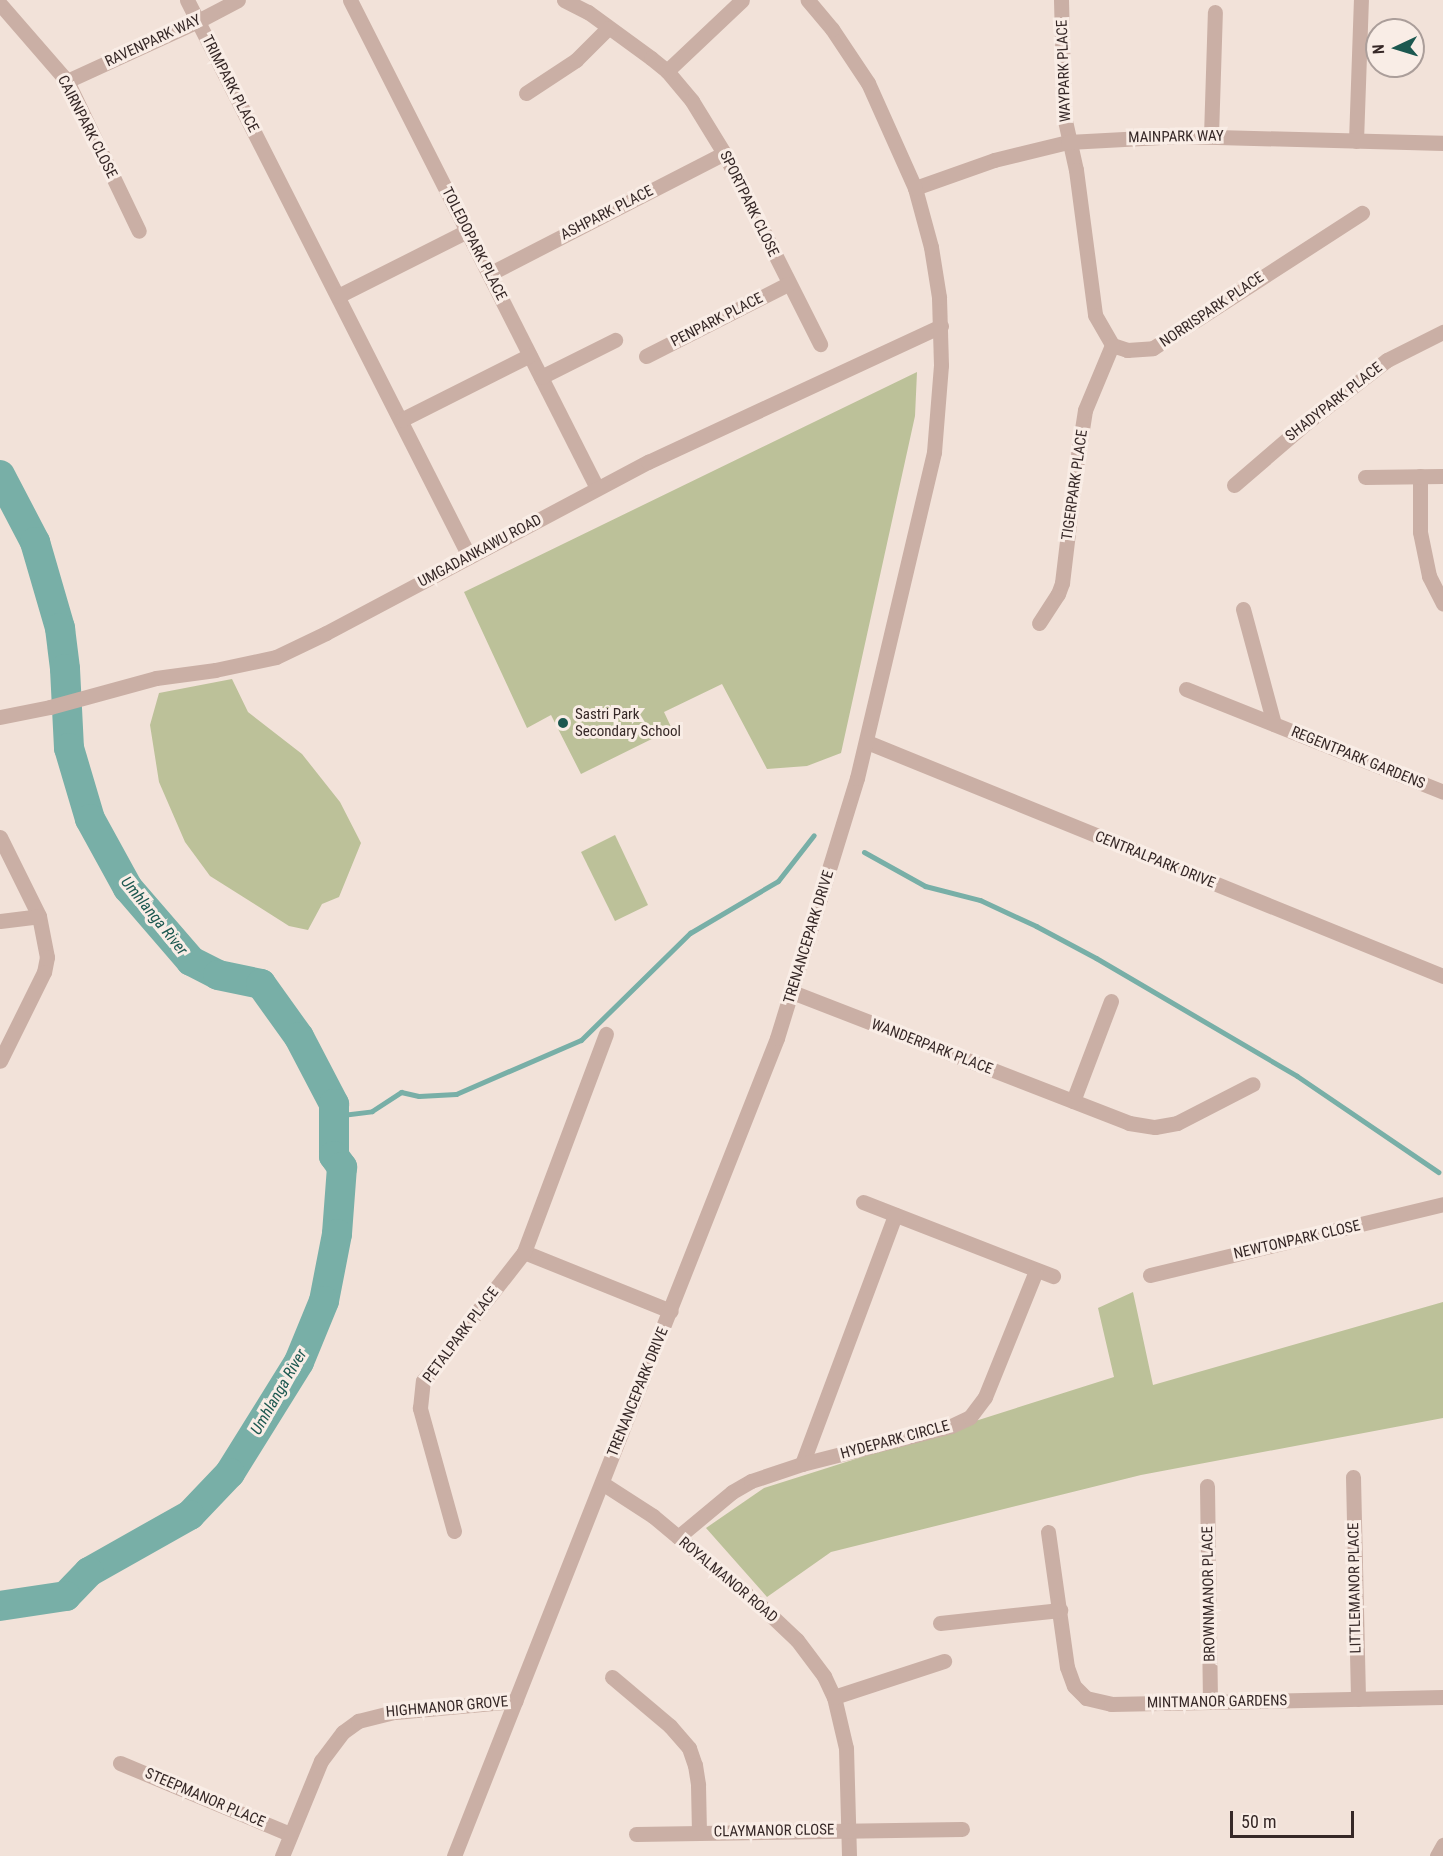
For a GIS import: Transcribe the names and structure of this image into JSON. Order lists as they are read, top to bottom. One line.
{"streets":{"street":["RAVENPARK WAY","WAYPARK PLACE","TRIMPARK PLACE","CAIRNPARK CLOSE","MAINPARK WAY","SPORTPARK CLOSE","ASHPARK PLACE","TOLEDOPARK PLACE","NORRISPARK PLACE","PENPARK PLACE","SHADYPARK PLACE","TIGERPARK PLACE","UMGADANKAWU ROAD","REGENTPARK GARDENS","CENTRALPARK DRIVE","TRENANCEPARK DRIVE","WANDERPARK PLACE","NEWTONPARK CLOSE","PETALPARK PLACE","HYDEPARK CIRCLE","ROYALMANOR ROAD","LITTLEMANOR PLACE","BROWNMANOR PLACE","MINTMANOR GARDENS","HIGHMANOR GROVE","STEEPMANOR PLACE","CLAYMANOR CLOSE"]},"crossings":[["RAVENPARK WAY","TRIMPARK PLACE"],["RAVENPARK WAY","CAIRNPARK CLOSE"],["WAYPARK PLACE","MAINPARK WAY"],["TRIMPARK PLACE","UMGADANKAWU ROAD"],["MAINPARK WAY","TRENANCEPARK DRIVE"],["SPORTPARK CLOSE","ASHPARK PLACE"],["SPORTPARK CLOSE","PENPARK PLACE"],["ASHPARK PLACE","TOLEDOPARK PLACE"],["TOLEDOPARK PLACE","UMGADANKAWU ROAD"],["NORRISPARK PLACE","TIGERPARK PLACE"],["UMGADANKAWU ROAD","TRENANCEPARK DRIVE"],["CENTRALPARK DRIVE","TRENANCEPARK DRIVE"],["TRENANCEPARK DRIVE","WANDERPARK PLACE"],["TRENANCEPARK DRIVE","ROYALMANOR ROAD"],["TRENANCEPARK DRIVE","HIGHMANOR GROVE"],["HYDEPARK CIRCLE","ROYALMANOR ROAD"],["ROYALMANOR ROAD","CLAYMANOR CLOSE"],["LITTLEMANOR PLACE","MINTMANOR GARDENS"],["BROWNMANOR PLACE","MINTMANOR GARDENS"],["HIGHMANOR GROVE","STEEPMANOR PLACE"]],"water":["Umhlanga River"],"places":["Sastri Park Secondary School"],"scale_bar":"50 m","north":"left"}
